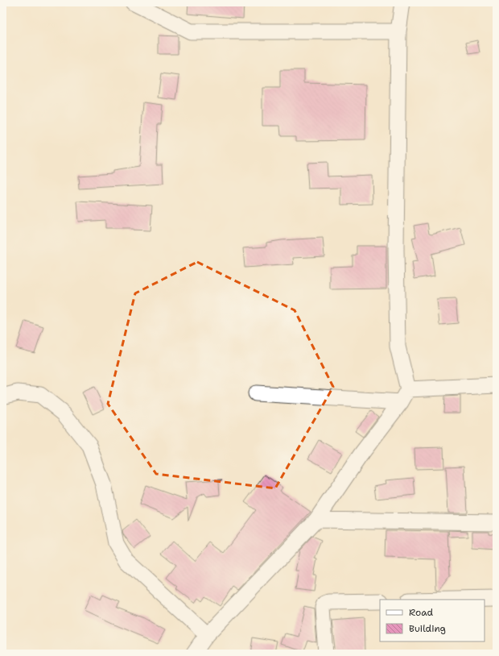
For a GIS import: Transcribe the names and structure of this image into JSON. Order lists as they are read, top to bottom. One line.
{"legend":["Road","Building"]}
